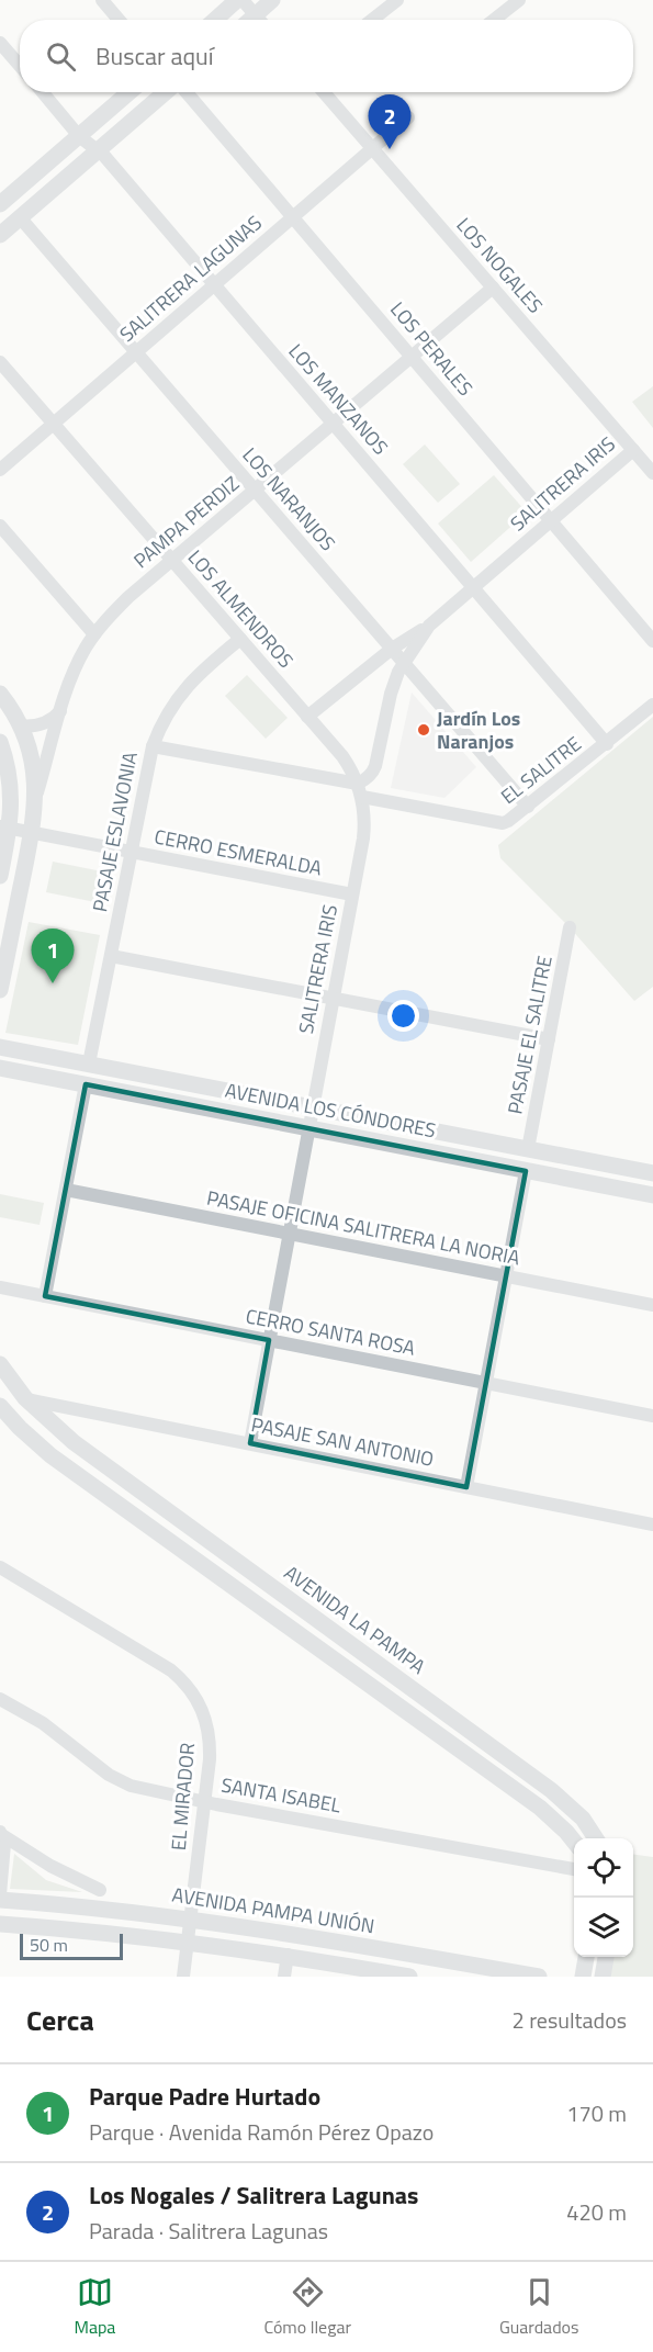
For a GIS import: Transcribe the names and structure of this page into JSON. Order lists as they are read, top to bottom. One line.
{"streets":{"street":["LOS NOGALES","SALITRERA LAGUNAS","LOS PERALES","LOS MANZANOS","SALITRERA IRIS","LOS NARANJOS","PAMPA PERDIZ","LOS ALMENDROS","EL SALITRE","PASAJE ESLAVONIA","CERRO ESMERALDA","PASAJE EL SALITRE","AVENIDA LOS CÓNDORES","PASAJE OFICINA SALITRERA LA NORIA","CERRO SANTA ROSA","PASAJE SAN ANTONIO","AVENIDA LA PAMPA","SANTA ISABEL","EL MIRADOR","AVENIDA PAMPA UNIÓN"]},"crossings":[["LOS NOGALES","SALITRERA LAGUNAS"],["LOS NOGALES","SALITRERA IRIS"],["LOS NOGALES","PAMPA PERDIZ"],["SALITRERA LAGUNAS","LOS PERALES"],["SALITRERA LAGUNAS","LOS MANZANOS"],["SALITRERA LAGUNAS","LOS NARANJOS"],["SALITRERA LAGUNAS","LOS ALMENDROS"],["LOS PERALES","SALITRERA IRIS"],["LOS PERALES","PAMPA PERDIZ"],["LOS MANZANOS","SALITRERA IRIS"],["LOS MANZANOS","PAMPA PERDIZ"],["LOS MANZANOS","EL SALITRE"],["SALITRERA IRIS","LOS NARANJOS"],["SALITRERA IRIS","LOS ALMENDROS"],["SALITRERA IRIS","EL SALITRE"],["SALITRERA IRIS","CERRO ESMERALDA"],["SALITRERA IRIS","AVENIDA LOS CÓNDORES"],["LOS NARANJOS","PAMPA PERDIZ"],["LOS NARANJOS","EL SALITRE"],["PAMPA PERDIZ","LOS ALMENDROS"],["LOS ALMENDROS","EL SALITRE"],["LOS ALMENDROS","PASAJE ESLAVONIA"],["EL SALITRE","PASAJE ESLAVONIA"],["PASAJE ESLAVONIA","CERRO ESMERALDA"],["PASAJE ESLAVONIA","AVENIDA LOS CÓNDORES"],["PASAJE EL SALITRE","AVENIDA LOS CÓNDORES"],["PASAJE SAN ANTONIO","AVENIDA LA PAMPA"],["SANTA ISABEL","EL MIRADOR"],["EL MIRADOR","AVENIDA PAMPA UNIÓN"]],"places":["Jardín Los Naranjos"],"scale_bar":"50 m","page":{"search":"Buscar aquí","pins":["2","1"],"scale":"50 m","heading":["Cerca","2 resultados"],"list":[{"mark":"1","name":"Parque Padre Hurtado","note":"Parque · Avenida Ramón Pérez Opazo","value":"170 m"},{"mark":"2","name":"Los Nogales / Salitrera Lagunas","note":"Parada · Salitrera Lagunas","value":"420 m"}],"nav":["Mapa","Cómo llegar","Guardados"]}}
